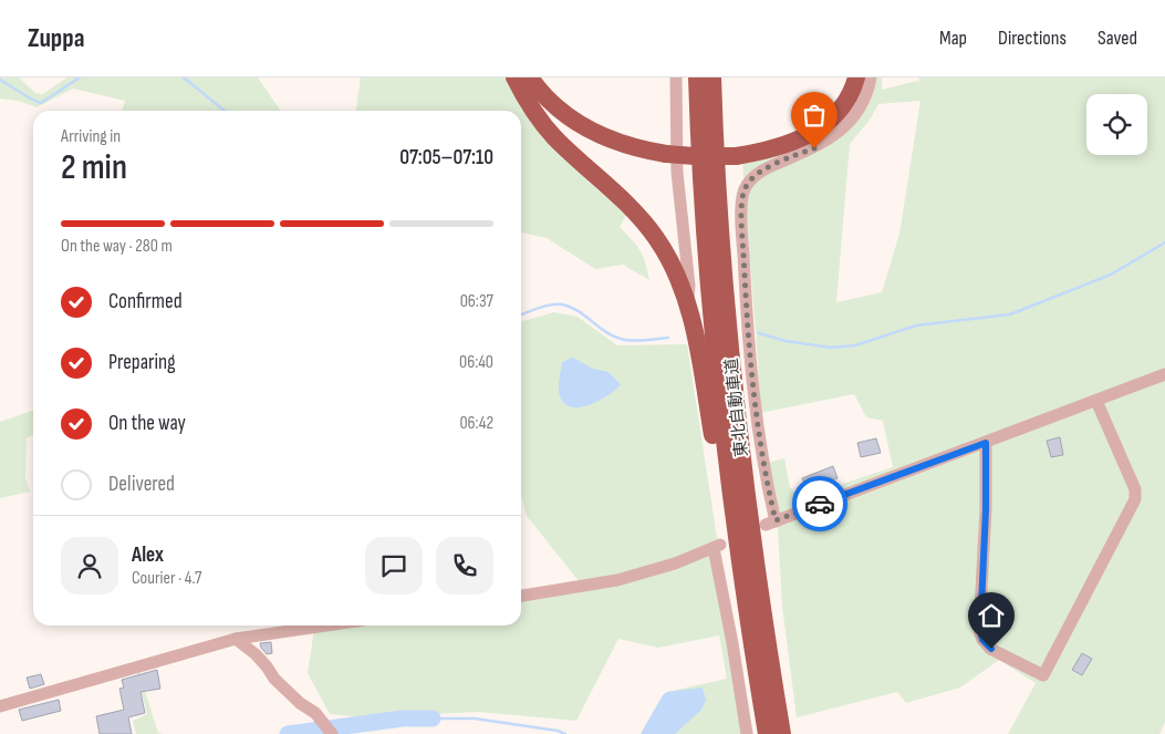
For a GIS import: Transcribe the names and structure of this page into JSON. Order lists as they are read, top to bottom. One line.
{"streets":{"highway":["東北自動車道"]},"page":{"header":"Zuppa","nav":["Map","Directions","Saved"],"heading":["2 min","Arriving in","07:05–07:10"],"panel":["Alex","Courier · 4.7"],"bar":"On the way · 280 m","list":[["Confirmed","06:37"],["Preparing","06:40"],["On the way","06:42"],"Delivered"]}}
